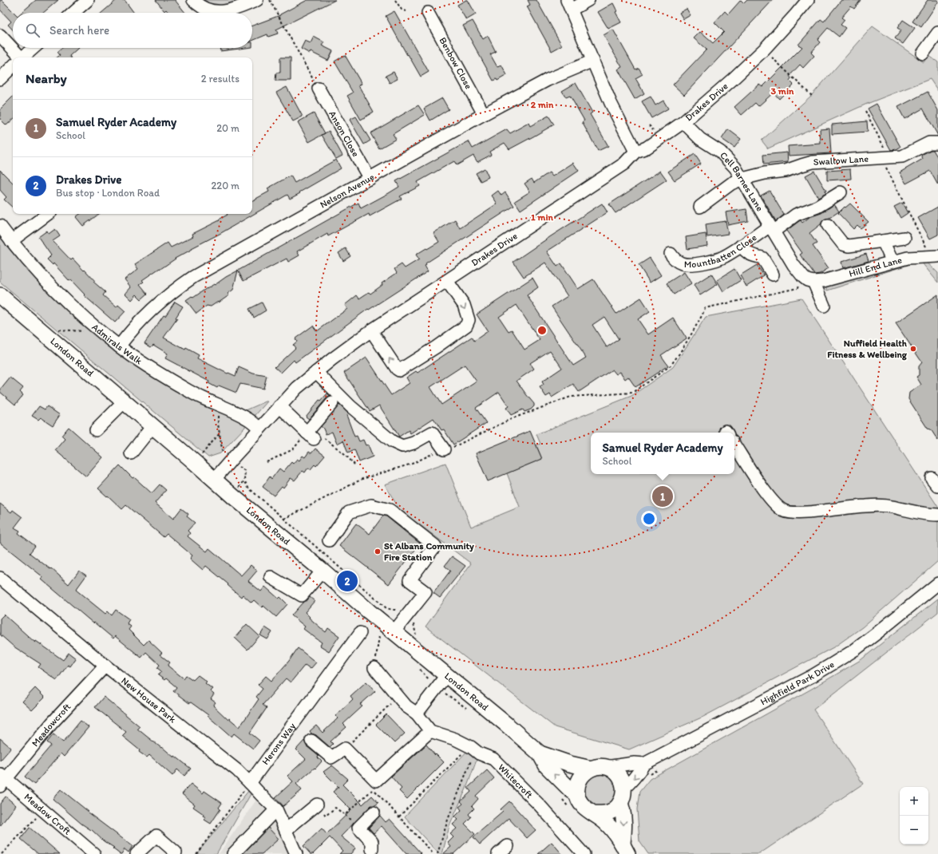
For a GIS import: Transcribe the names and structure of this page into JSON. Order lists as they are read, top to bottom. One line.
{"streets":{"main road":["London Road"],"street":["Benbow Close","Drakes Drive","Anson Close","Swallow Lane","Cell Barnes Lane","Nelson Avenue","Mountbatten Close","Hill End Lane","Admirals Walk","Highfield Park Drive","New House Park","Meadowcroft","Herons Way","Whitecroft","Meadow Croft"]},"crossings":[["Benbow Close","Nelson Avenue"],["Drakes Drive","Cell Barnes Lane"],["Drakes Drive","Admirals Walk"],["Drakes Drive","London Road"],["Anson Close","Nelson Avenue"],["Swallow Lane","Cell Barnes Lane"],["Cell Barnes Lane","Mountbatten Close"],["Cell Barnes Lane","Hill End Lane"],["Nelson Avenue","Admirals Walk"],["London Road","Highfield Park Drive"],["New House Park","Meadowcroft"],["New House Park","Herons Way"],["Meadowcroft","Meadow Croft"]],"places":["Nuffield Health Fitness & Wellbeing","St Albans Community Fire Station"],"page":{"search":"Search here","heading":["Nearby","2 results"],"list":[{"mark":"1","name":"Samuel Ryder Academy","note":"School","value":"20 m"},{"mark":"2","name":"Drakes Drive","note":"Bus stop · London Road","value":"220 m"}],"popup":["Samuel Ryder Academy","School"],"pins":["1","2"],"map_buttons":["+","−"]},"rings":["3 min","2 min","1 min"]}
